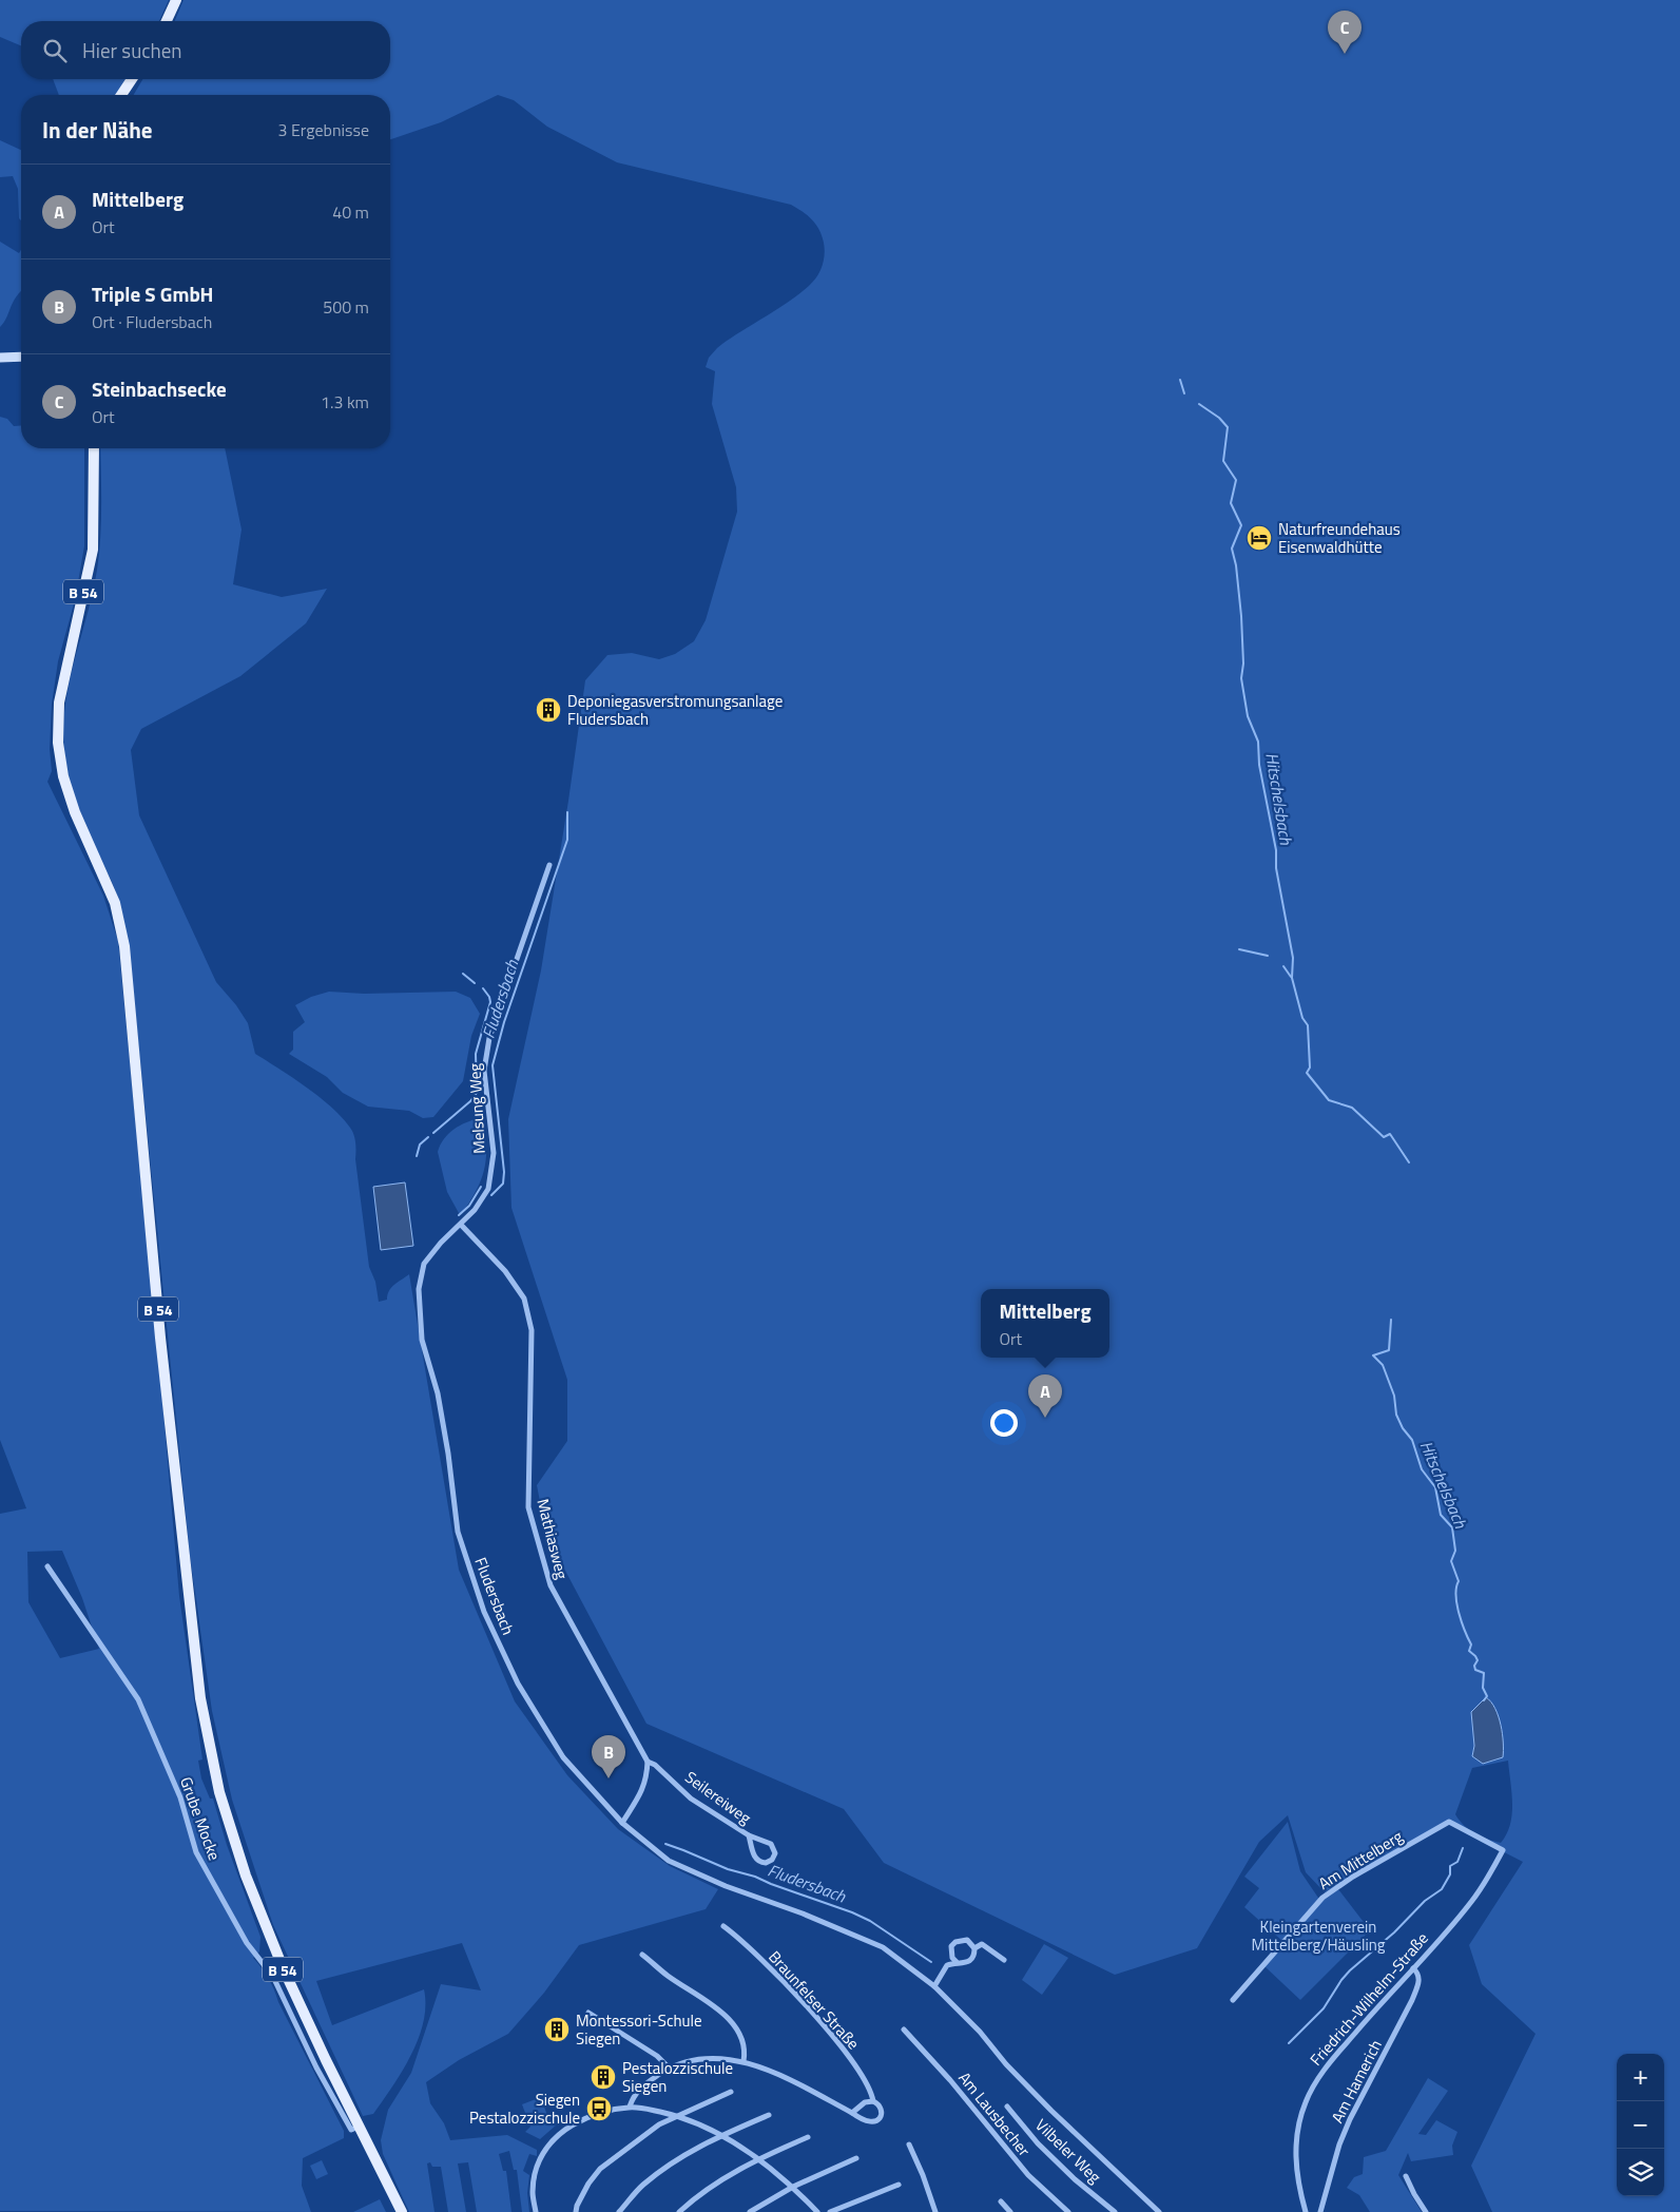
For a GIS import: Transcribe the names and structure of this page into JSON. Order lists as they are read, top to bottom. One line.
{"streets":{"main road":["B 54"],"street":["Melsung Weg","Mathiasweg","Fludersbach","Seilereiweg","Grube Mocke","Am Mittelberg","Friedrich-Wilhelm-Straße","Braunfelser Straße","Am Hamerich","Am Lausbecher","Vilbeler Weg"]},"crossings":[["B 54","Grube Mocke"],["Melsung Weg","Mathiasweg"],["Melsung Weg","Fludersbach"],["Mathiasweg","Fludersbach"],["Mathiasweg","Seilereiweg"],["Am Mittelberg","Friedrich-Wilhelm-Straße"],["Friedrich-Wilhelm-Straße","Am Hamerich"]],"water":["Hitschelsbach","Fludersbach"],"parks":["Kleingartenverein Mittelberg/Häusling"],"places":{"hotel":["Naturfreundehaus Eisenwaldhütte"],"building":["Deponiegasverstromungsanlage Fludersbach","Montessori-Schule Siegen","Pestalozzischule Siegen"],"bus stop":["Siegen Pestalozzischule"]},"page":{"pins":["C","A","B"],"search":"Hier suchen","heading":["In der Nähe","3 Ergebnisse"],"list":[{"mark":"A","name":"Mittelberg","note":"Ort","value":"40 m"},{"mark":"B","name":"Triple S GmbH","note":"Ort · Fludersbach","value":"500 m"},{"mark":"C","name":"Steinbachsecke","note":"Ort","value":"1.3 km"}],"popup":["Mittelberg","Ort"],"map_buttons":["+","−"]}}
